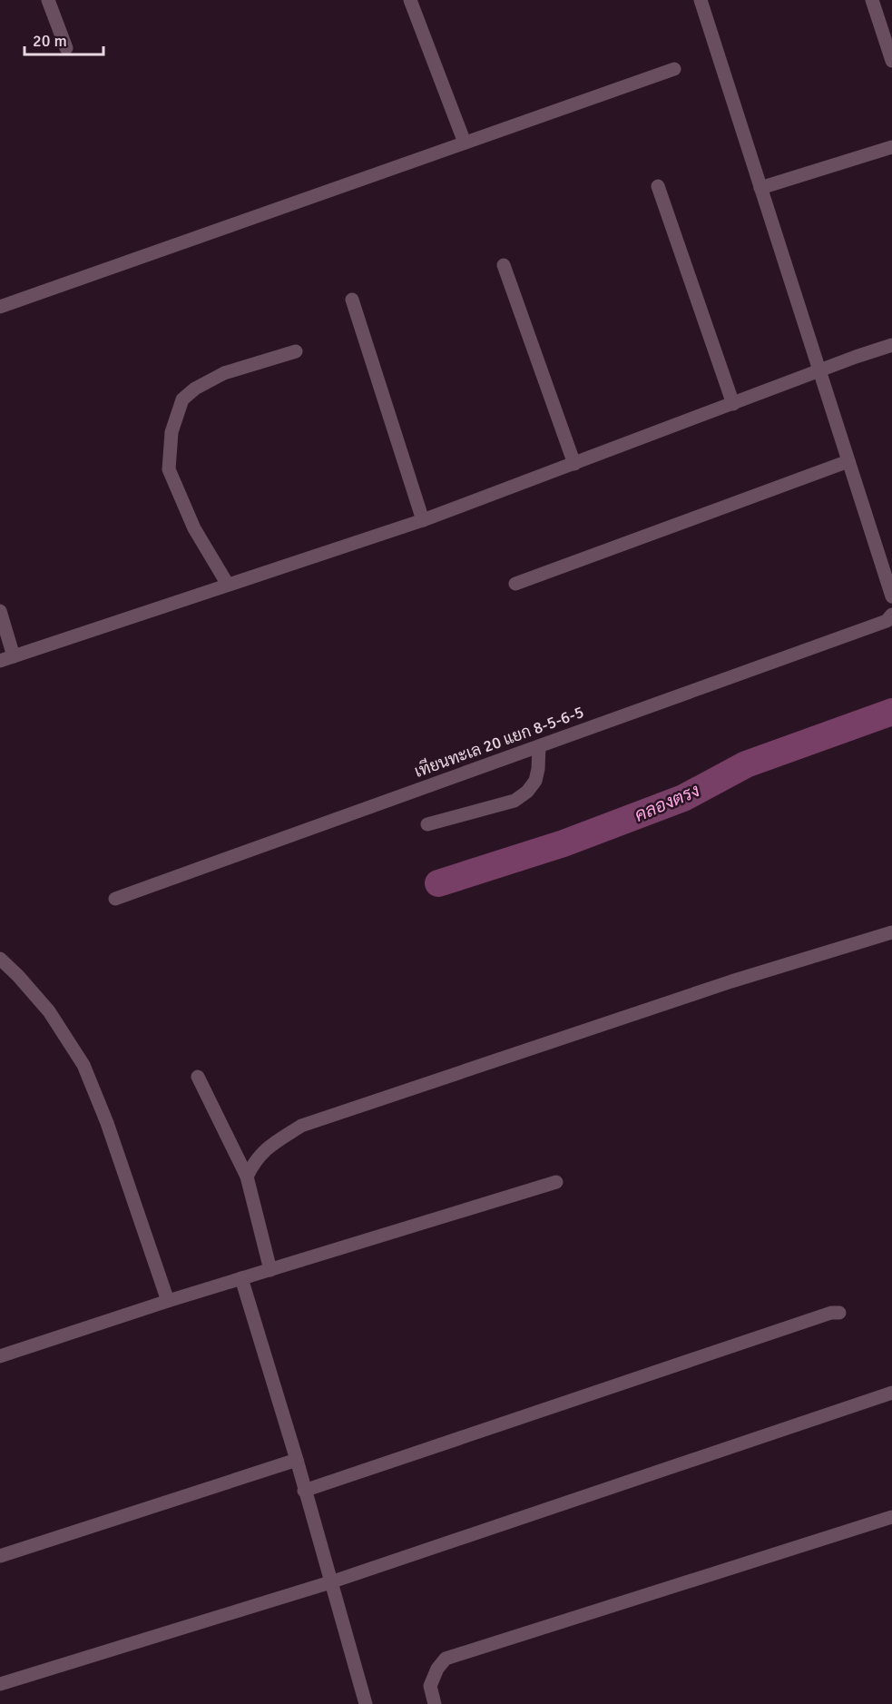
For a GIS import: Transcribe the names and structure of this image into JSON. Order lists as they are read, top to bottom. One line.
{"streets":{"street":["เทียนทะเล 20 แยก 8-5-6-5"]},"water":["คลองตรง"],"scale_bar":"20 m"}
